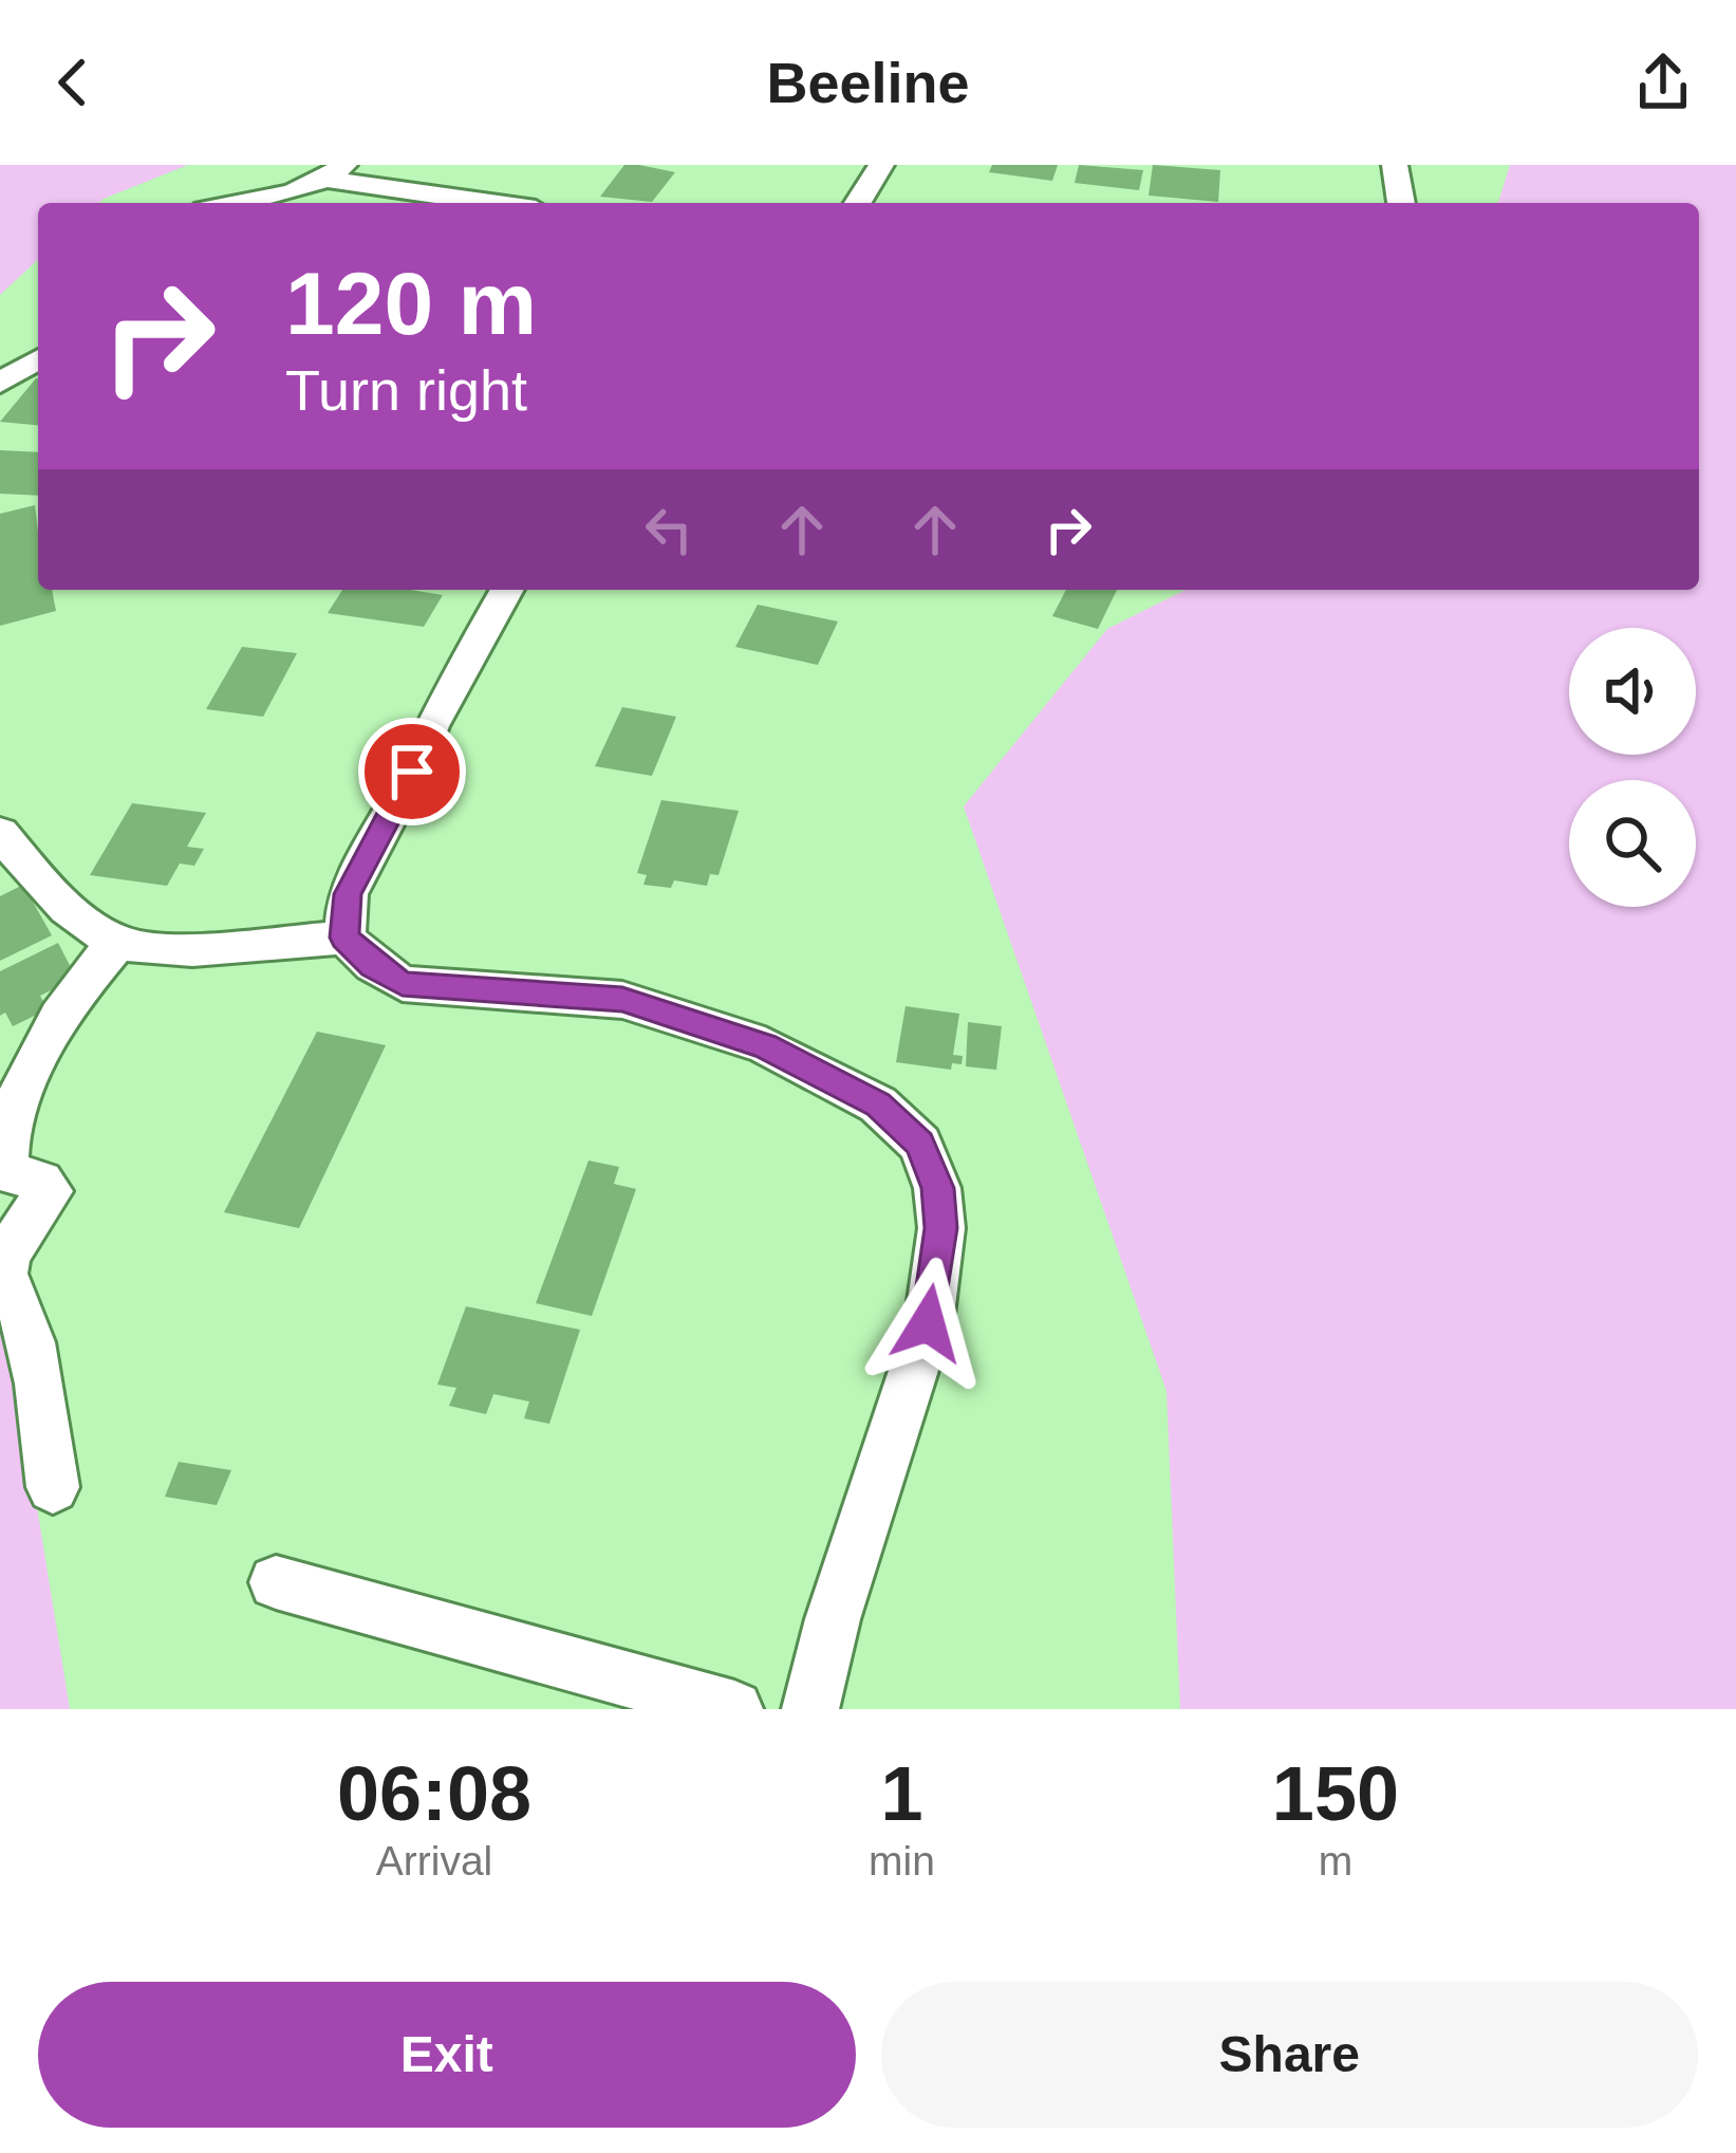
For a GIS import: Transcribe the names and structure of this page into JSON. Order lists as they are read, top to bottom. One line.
{"page":{"header":"Beeline","turn":["120 m","Turn right"],"eta":["06:08","Arrival","1","min","150","m"],"buttons":["Exit","Share"]}}
